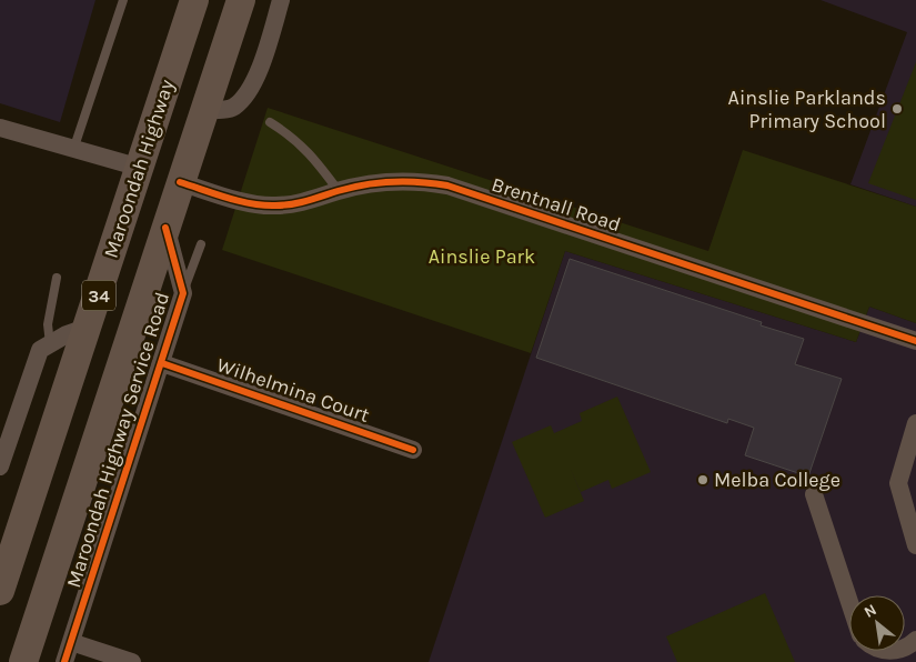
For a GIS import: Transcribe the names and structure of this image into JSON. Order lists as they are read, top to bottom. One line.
{"streets":{"highway":["Maroondah Highway","34"],"street":["Brentnall Road","Wilhelmina Court","Maroondah Highway Service Road"]},"crossings":[["Brentnall Road","34"],["34","Maroondah Highway Service Road"],["Wilhelmina Court","Maroondah Highway Service Road"]],"parks":["Ainslie Park"],"places":["Ainslie Parklands Primary School","Melba College"],"north":"top left"}
